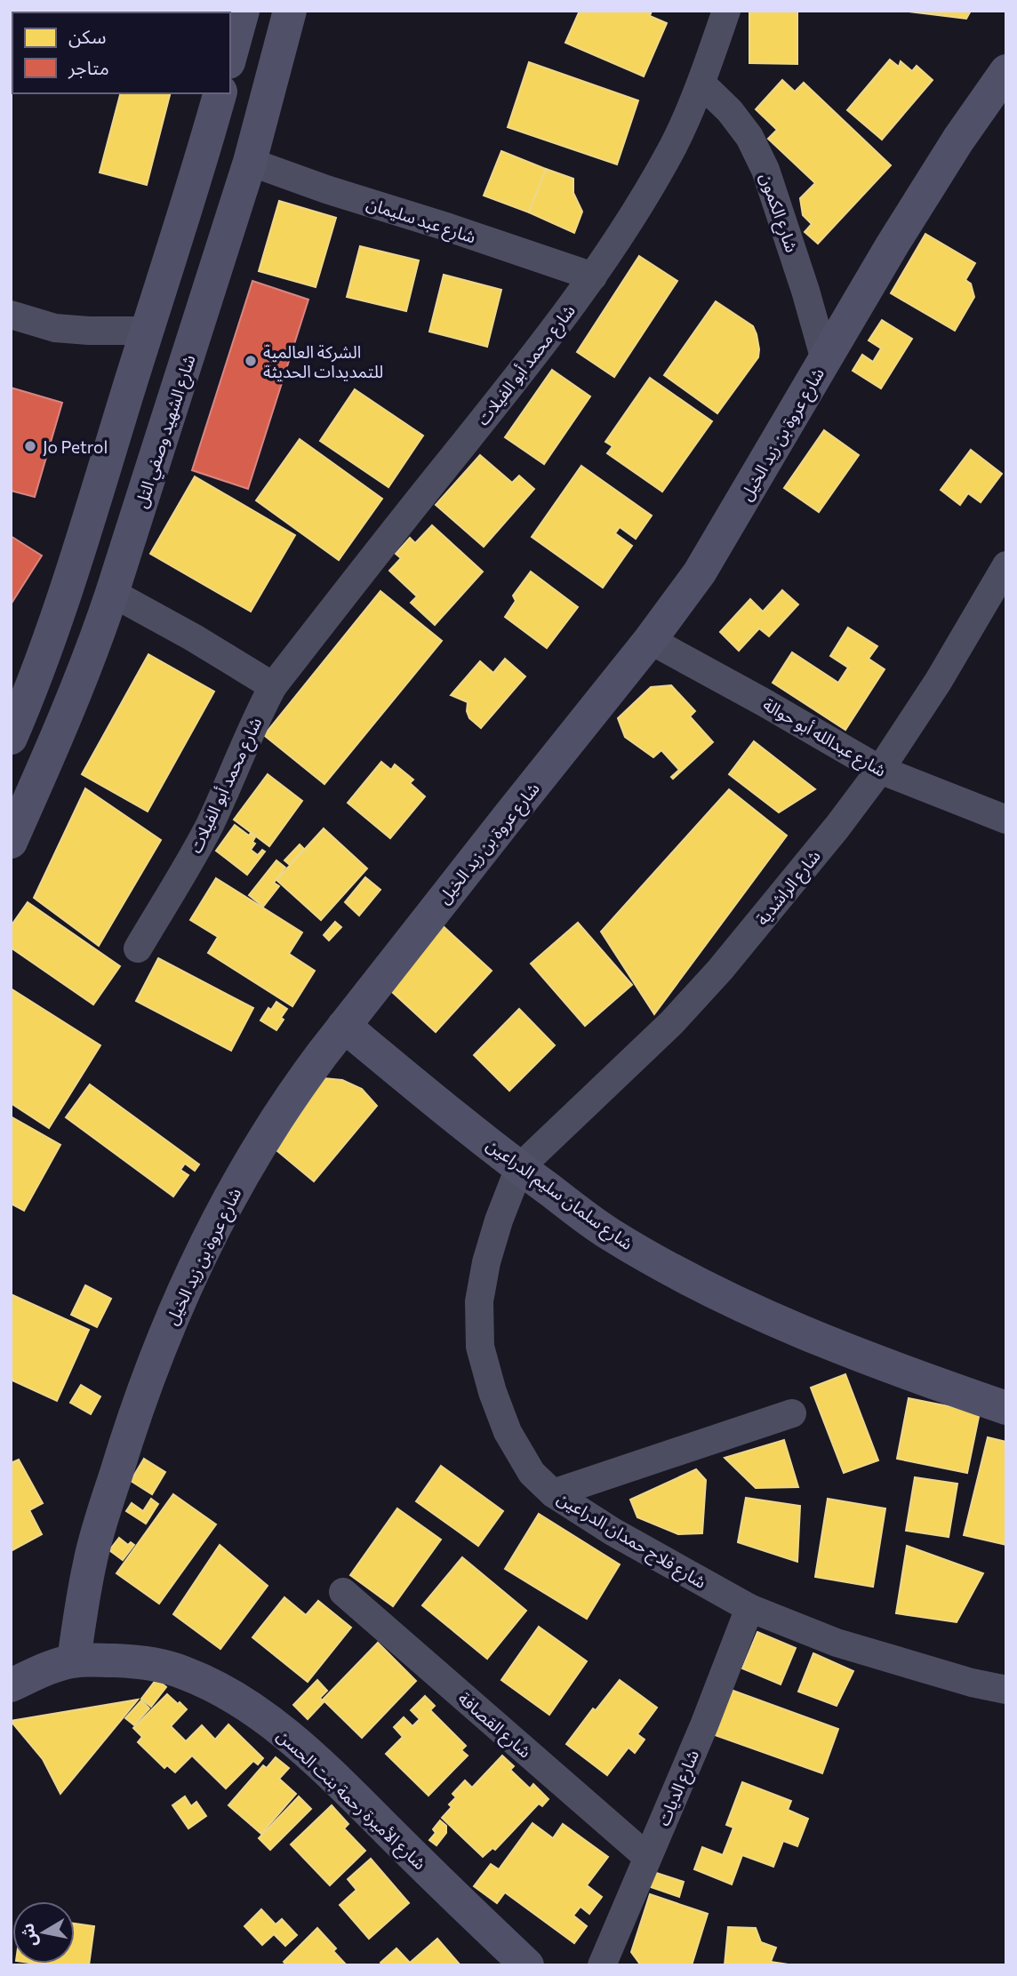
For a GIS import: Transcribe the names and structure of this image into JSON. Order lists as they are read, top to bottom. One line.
{"streets":{"street":["شارع الكمون","شارع عبد سليمان","شارع محمد أبو الفيلات","شارع الشهيد وصفي التل","شارع عروة بن زيد الخيل","شارع عبدالله أبو حوالة","شارع الراشدية","شارع سلمان سليم الدراعين","شارع فلاح حمدان الدراعين","شارع القصافة","شارع الديات","شارع الأميرة رحمة بنت الحسن"]},"crossings":[["شارع الكمون","شارع محمد أبو الفيلات"],["شارع الكمون","شارع عروة بن زيد الخيل"],["شارع عبد سليمان","شارع محمد أبو الفيلات"],["شارع عبد سليمان","شارع الشهيد وصفي التل"],["شارع عروة بن زيد الخيل","شارع عبدالله أبو حوالة"],["شارع عروة بن زيد الخيل","شارع سلمان سليم الدراعين"],["شارع عروة بن زيد الخيل","شارع الأميرة رحمة بنت الحسن"],["شارع عبدالله أبو حوالة","شارع الراشدية"],["شارع الراشدية","شارع سلمان سليم الدراعين"],["شارع الراشدية","شارع فلاح حمدان الدراعين"],["شارع سلمان سليم الدراعين","شارع فلاح حمدان الدراعين"],["شارع فلاح حمدان الدراعين","شارع الديات"],["شارع القصافة","شارع الديات"]],"places":["الشركة العالمية للتمديدات الحديثة","Jo Petrol"],"legend":["سكن","متاجر"],"north":"left"}
